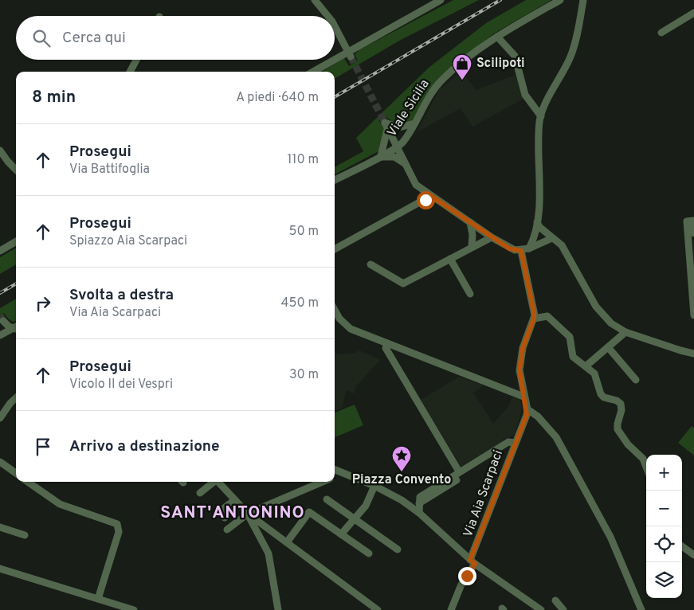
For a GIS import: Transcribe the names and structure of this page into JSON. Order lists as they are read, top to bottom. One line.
{"streets":{"street":["Viale Sicilia","Via Aia Scarpaci"]},"districts":["SANT'ANTONINO"],"places":{"shop":["Scilipoti"],"place":["Piazza Convento"]},"page":{"search":"Cerca qui","heading":["8 min","A piedi · 640 m"],"list":[["Prosegui","Via Battifoglia","110 m"],["Prosegui","Spiazzo Aia Scarpaci","50 m"],["Svolta a destra","Via Aia Scarpaci","450 m"],["Prosegui","Vicolo II dei Vespri","30 m"],"Arrivo a destinazione"],"map_buttons":["+","−"]}}
